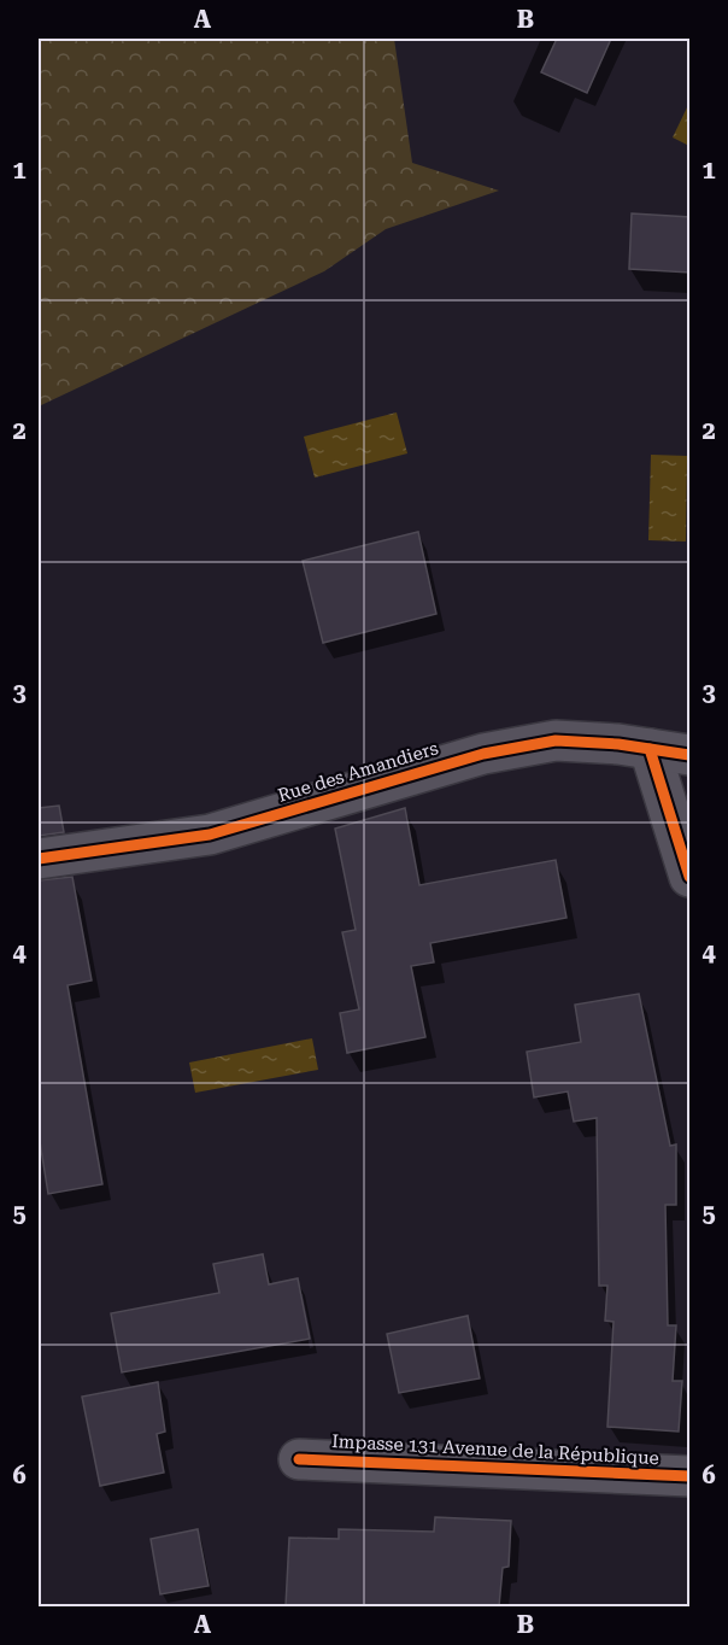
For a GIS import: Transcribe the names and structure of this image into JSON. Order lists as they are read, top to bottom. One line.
{"streets":{"street":["Rue des Amandiers","Impasse 131 Avenue de la République"]},"grid":{"columns":["A","B"],"rows":["1","2","3","4","5","6"]}}
